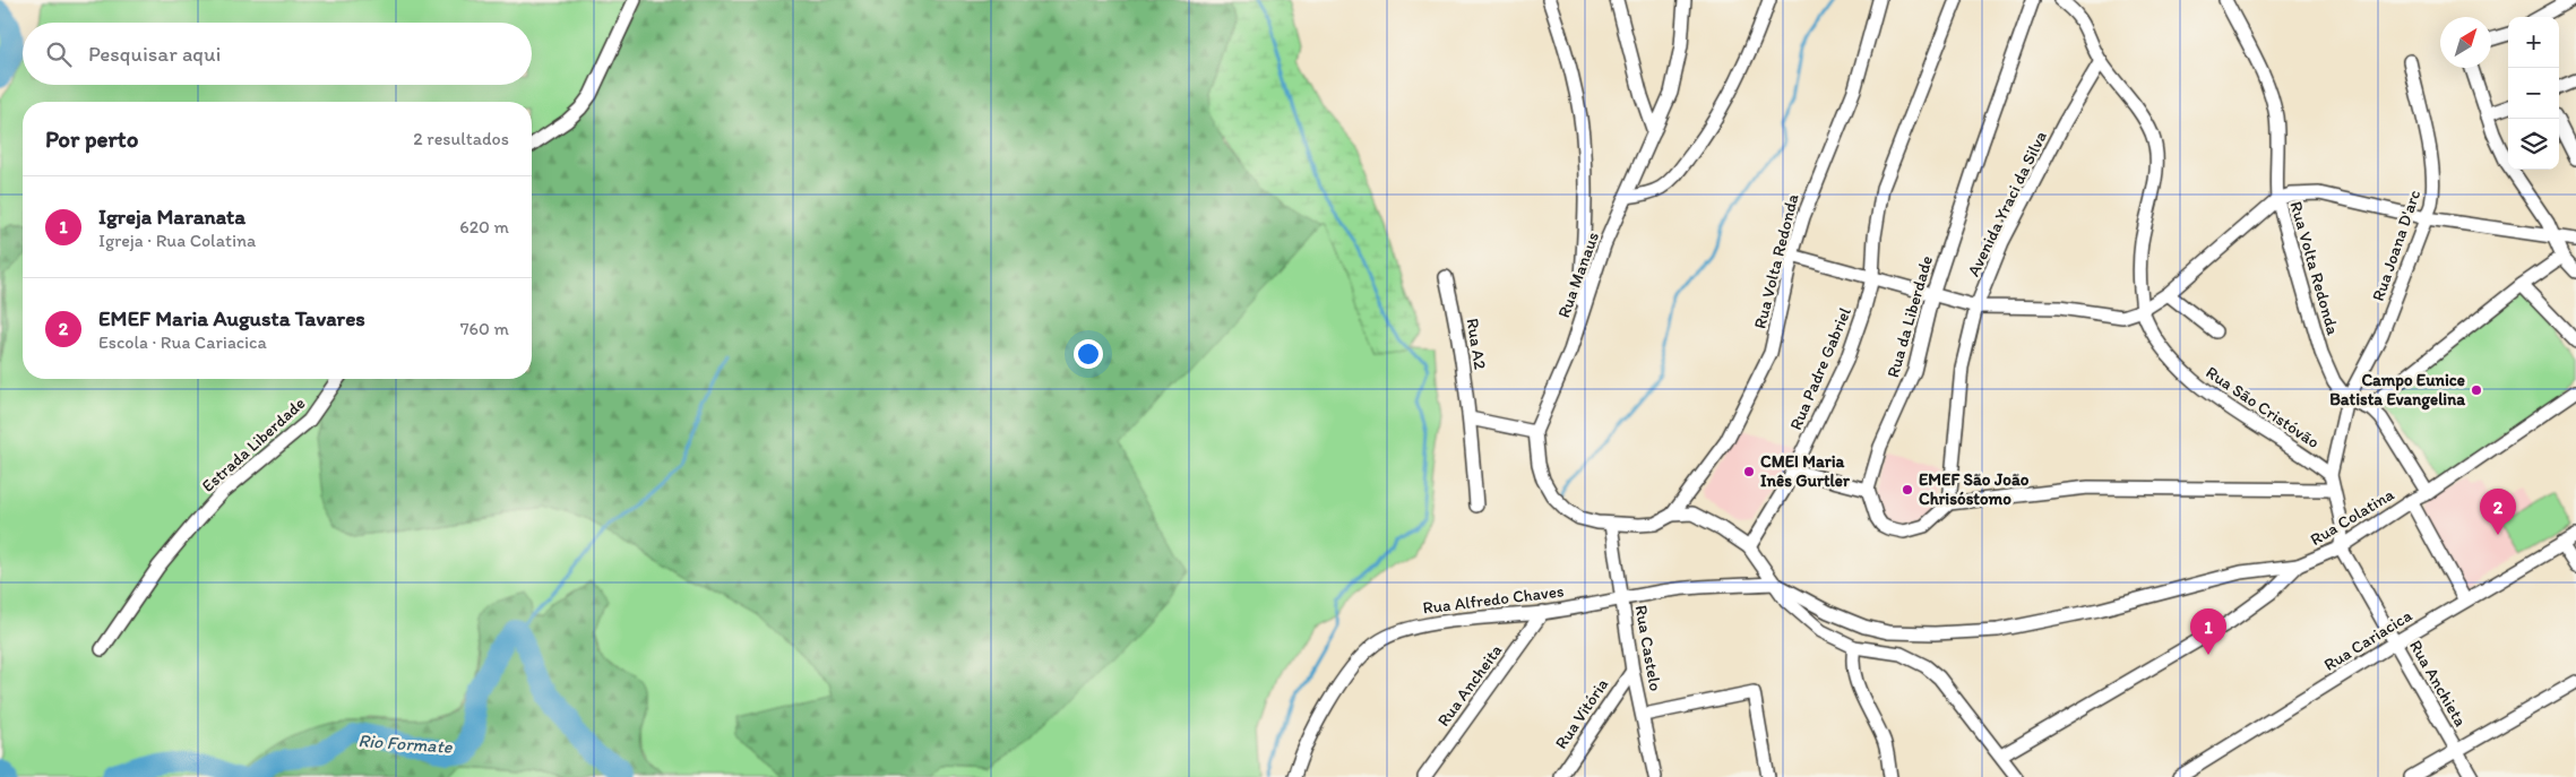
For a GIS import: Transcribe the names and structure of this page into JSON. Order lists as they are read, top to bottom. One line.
{"streets":{"street":["Avenida Yraci da Silva","Rua Joana D'arc","Rua Volta Redonda","Rua Manaus","Rua da Liberdade","Rua A2","Rua Padre Gabriel","Rua São Cristóvão","Estrada Liberdade","Rua Colatina","Rua Alfredo Chaves","Rua Cariacica","Rua Castelo","Rua Anchieta","Rua Ancheita","Rua Vitória"]},"crossings":[["Avenida Yraci da Silva","Rua São Cristóvão"],["Rua Joana D'arc","Rua Volta Redonda"],["Rua Volta Redonda","Rua Manaus"],["Rua Manaus","Rua Castelo"],["Rua Colatina","Rua Anchieta"],["Rua Alfredo Chaves","Rua Castelo"],["Rua Alfredo Chaves","Rua Ancheita"],["Rua Cariacica","Rua Anchieta"],["Rua Castelo","Rua Vitória"]],"water":["Rio Formate"],"places":["Campo Eunice Batista Evangelina","CMEI Maria Inês Gurtler","EMEF São João Chrisóstomo"],"north":"top right","page":{"map_buttons":["+","−"],"search":"Pesquisar aqui","heading":["Por perto","2 resultados"],"list":[{"mark":"1","name":"Igreja Maranata","note":"Igreja · Rua Colatina","value":"620 m"},{"mark":"2","name":"EMEF Maria Augusta Tavares","note":"Escola · Rua Cariacica","value":"760 m"}],"pins":["2","1"]}}
